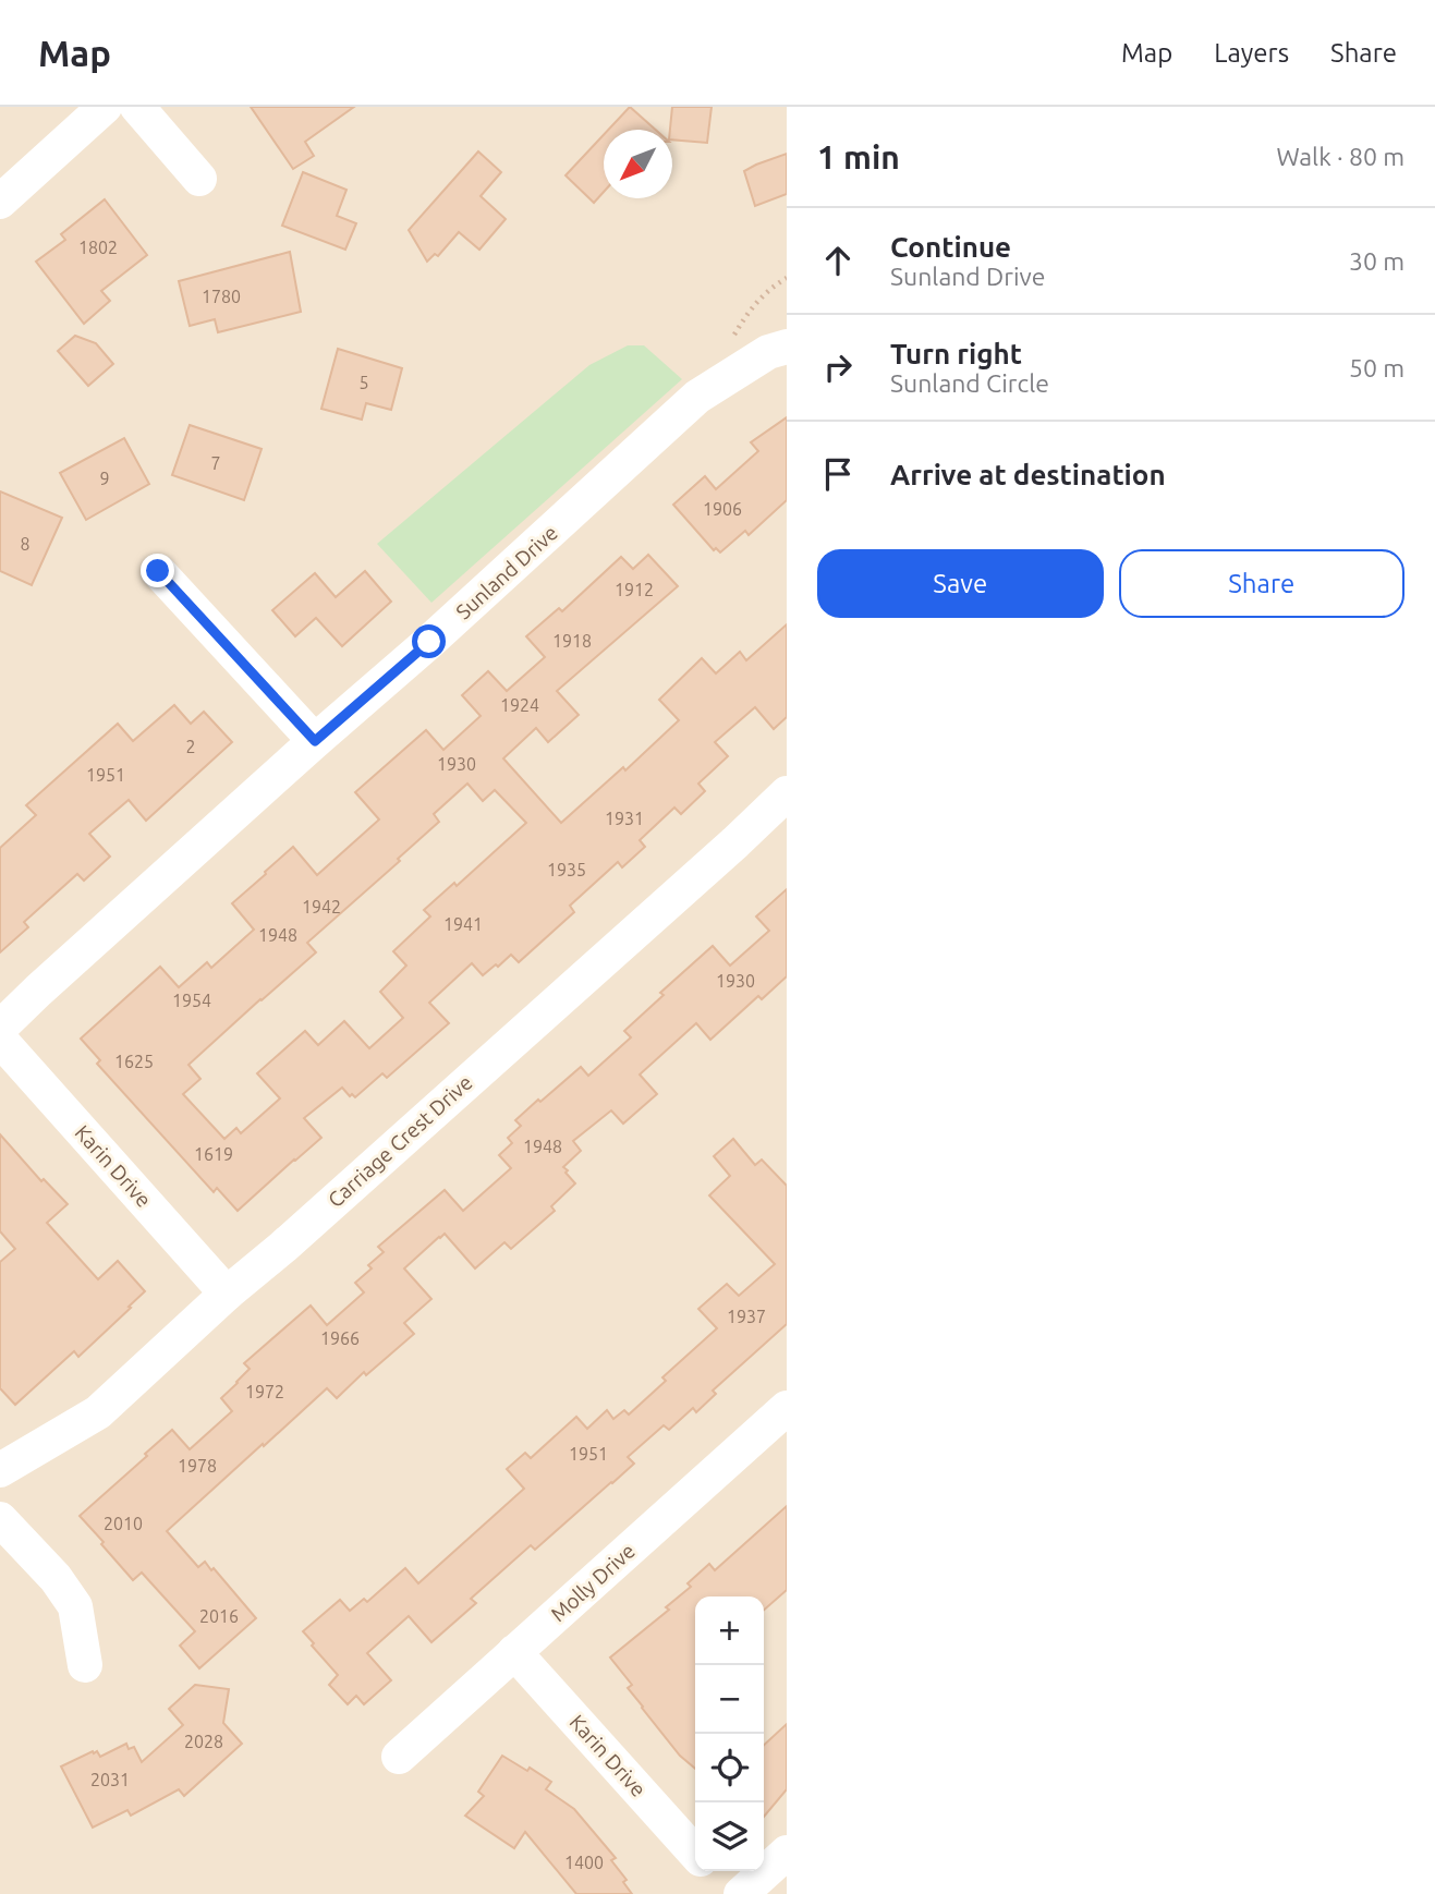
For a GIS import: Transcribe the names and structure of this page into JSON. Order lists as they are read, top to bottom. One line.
{"streets":{"street":["Sunland Drive","Carriage Crest Drive","Karin Drive","Molly Drive"]},"crossings":[["Carriage Crest Drive","Karin Drive"],["Karin Drive","Molly Drive"]],"house_numbers":["1802","1780","5","7","9","1906","8","1912","1918","1924","2","1930","1951","1931","1935","1942","1941","1948","1930","1954","1625","1948","1619","1937","1966","1972","1951","1978","2010","2016","2028","2031","1400"],"north":"bottom left","page":{"header":"Map","nav":["Map","Layers","Share"],"heading":["1 min","Walk · 80 m"],"list":[["Continue","Sunland Drive","30 m"],["Turn right","Sunland Circle","50 m"],"Arrive at destination"],"buttons":["Save","Share"],"map_buttons":["+","−"]}}
